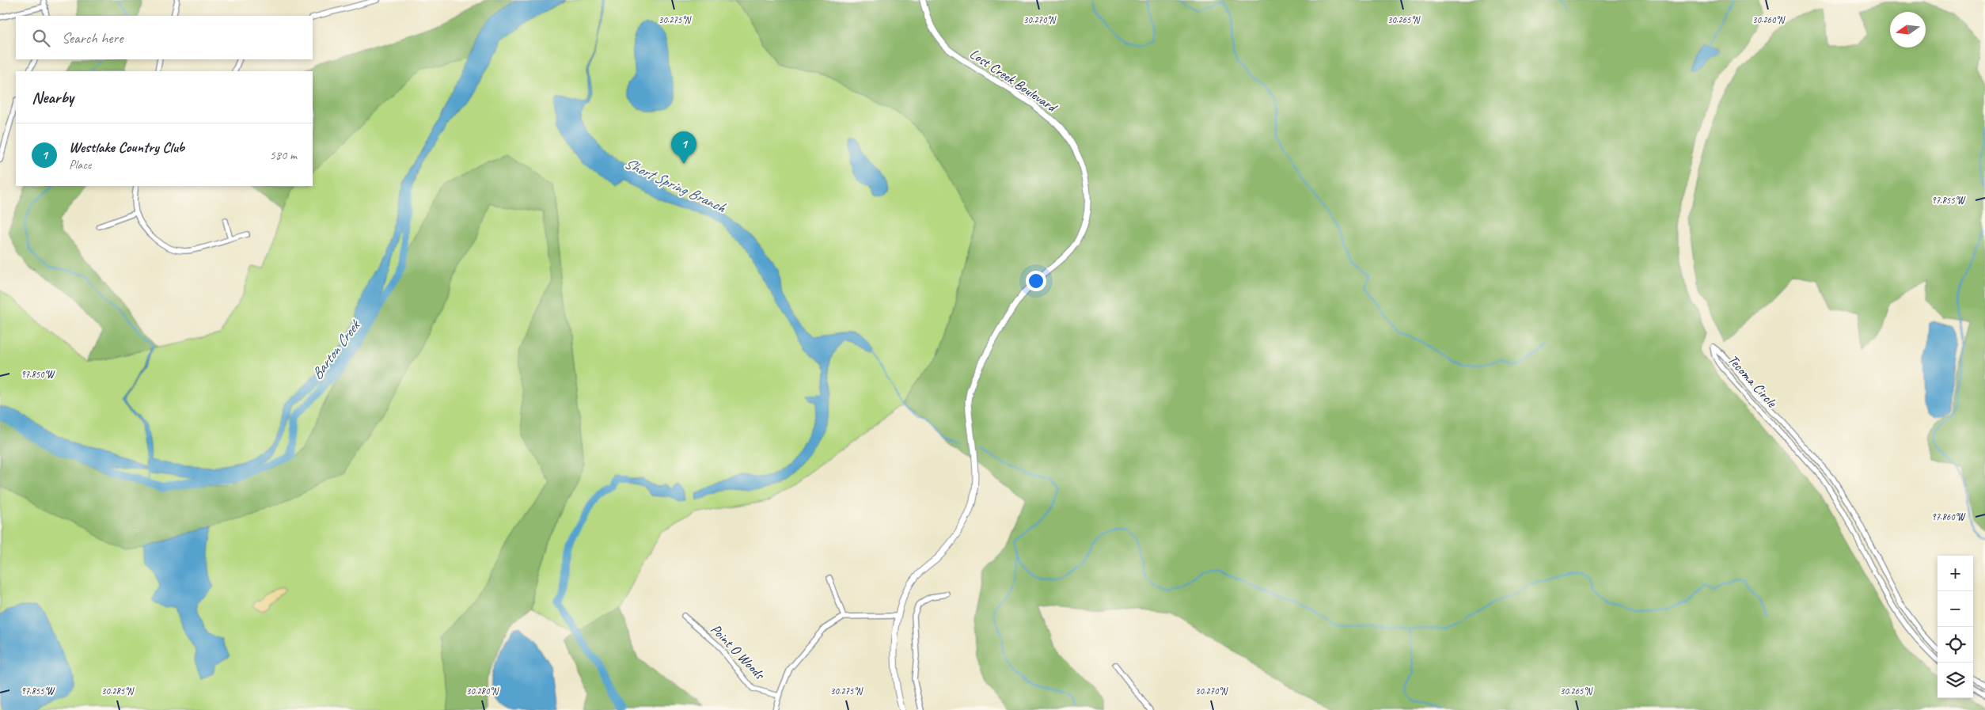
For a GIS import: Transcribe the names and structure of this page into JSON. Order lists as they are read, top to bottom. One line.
{"streets":{"street":["Lost Creek Boulevard","Tecoma Circle","Point O Woods"]},"water":["Short Spring Branch","Barton Creek"],"north":"left","page":{"search":"Search here","heading":"Nearby","list":[{"mark":"1","name":"Westlake Country Club","note":"Place","value":"580 m"}],"pins":"1","map_buttons":["+","−"]},"coordinates":["30.275°N","30.270°N","30.265°N","30.260°N","97.855°W","97.850°W","97.860°W","30.285°N","30.280°N"]}
